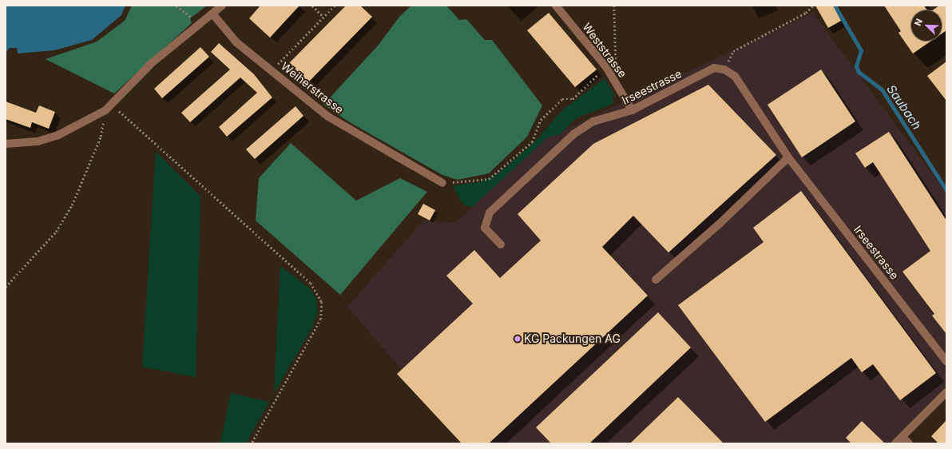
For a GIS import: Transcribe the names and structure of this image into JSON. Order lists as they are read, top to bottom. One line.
{"streets":{"street":["Weststrasse","Irseestrasse","Weiherstrasse"]},"crossings":[["Weststrasse","Irseestrasse"]],"water":["Saubach"],"places":["KG Packungen AG"],"north":"top left"}
